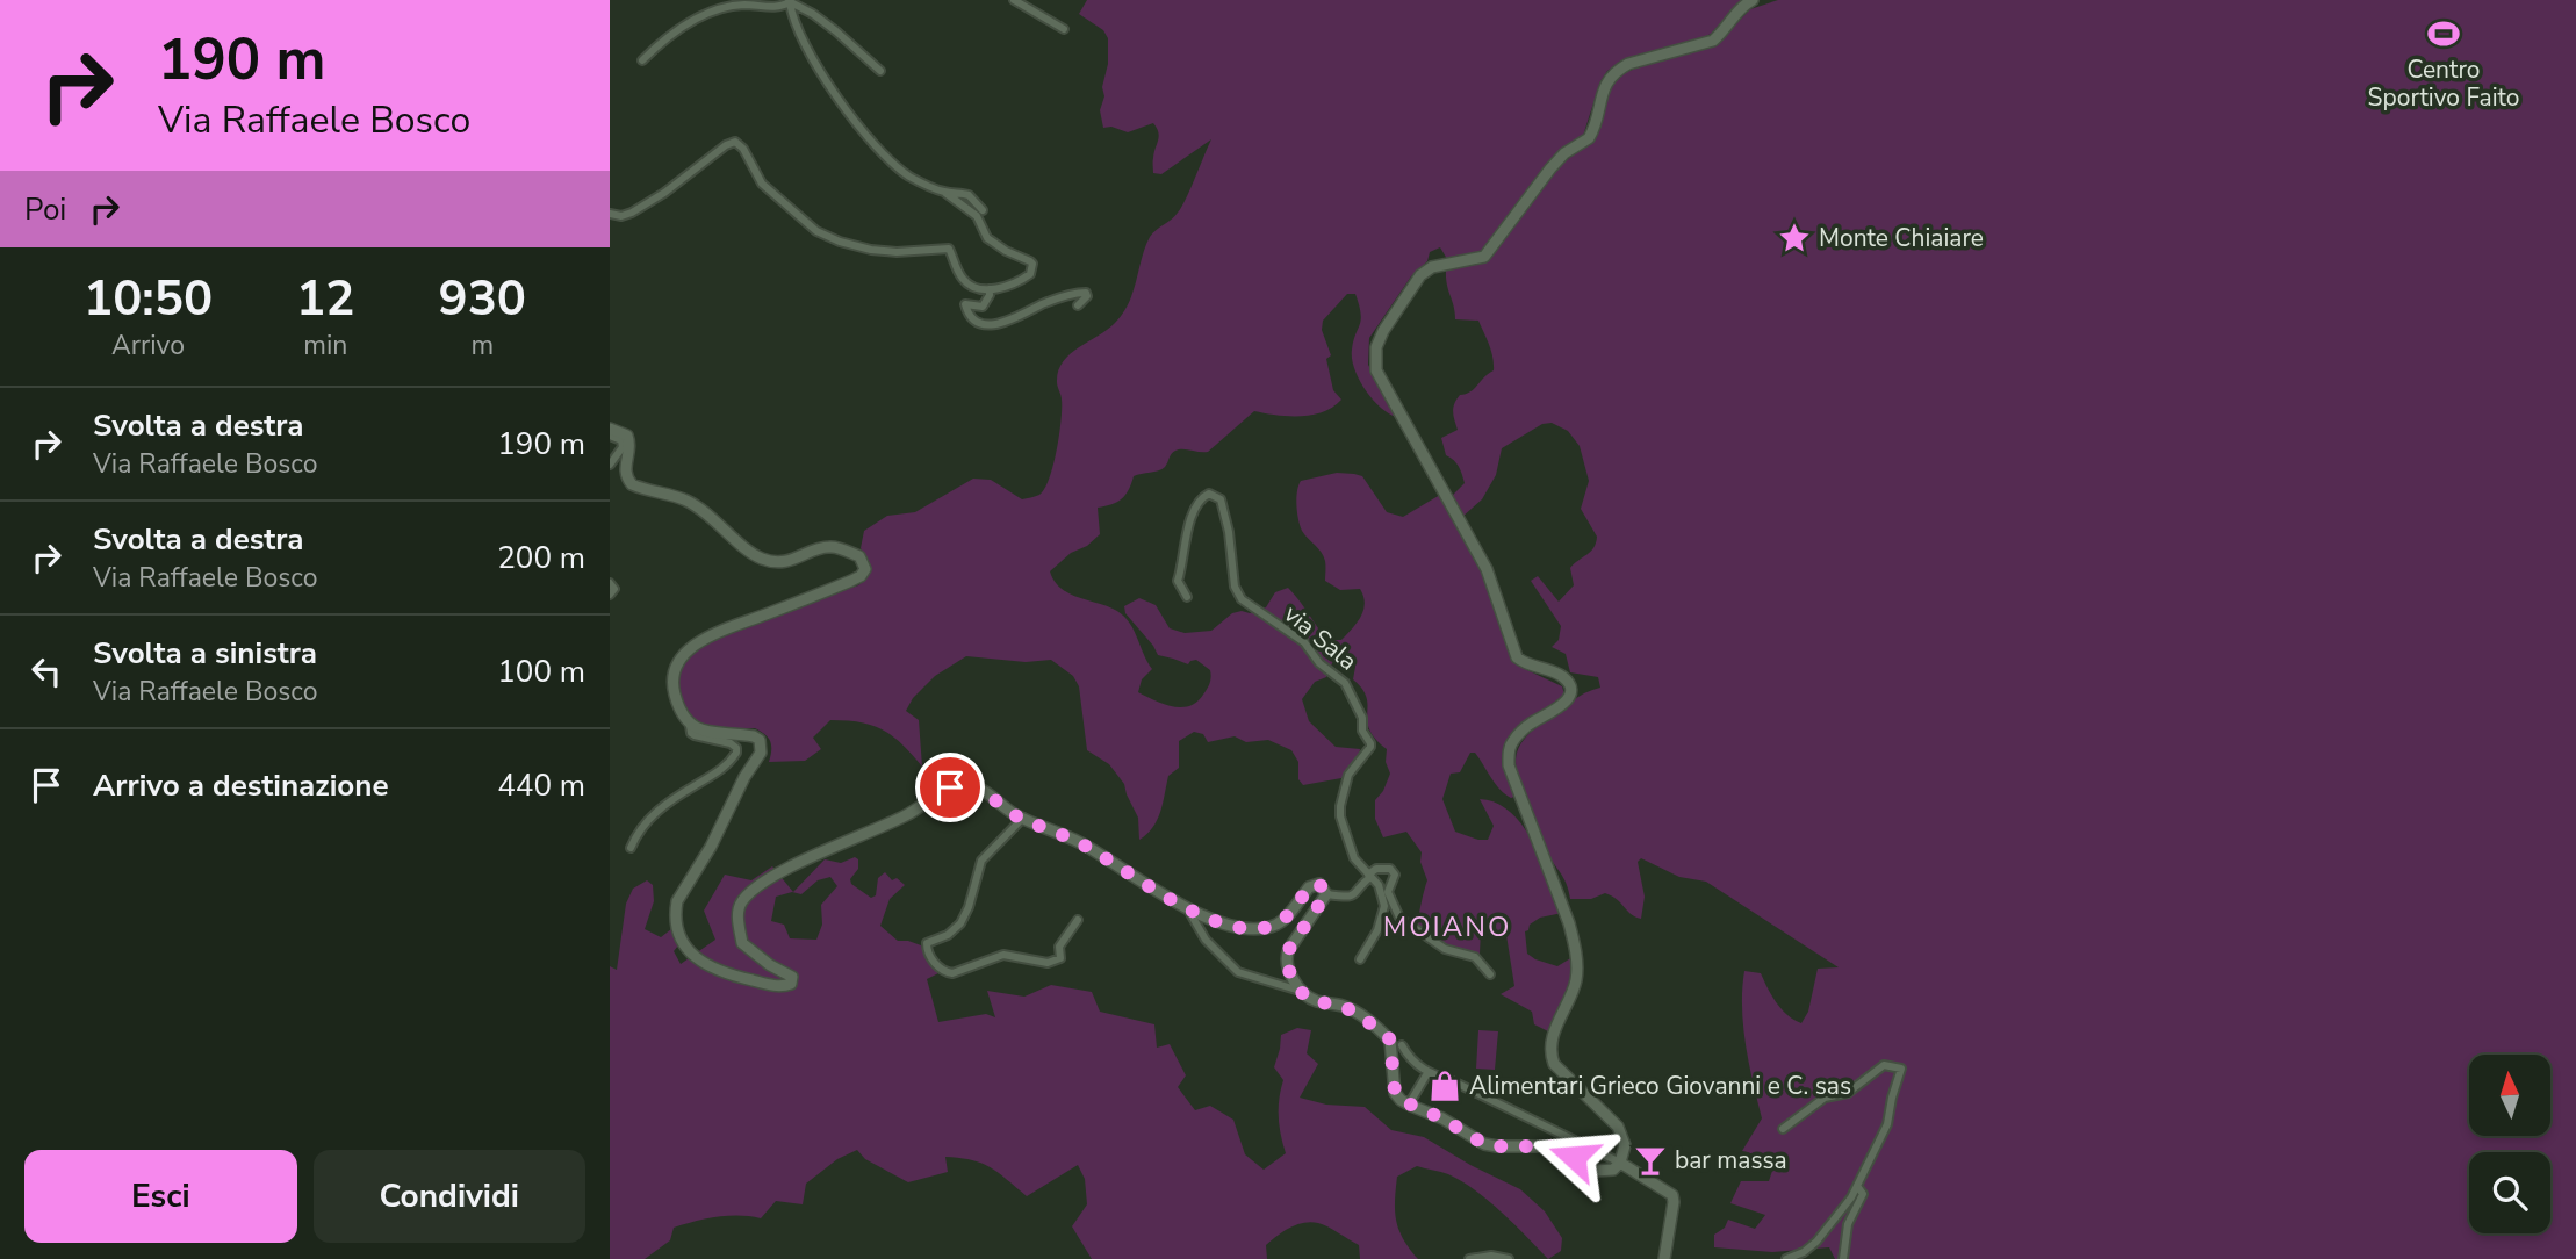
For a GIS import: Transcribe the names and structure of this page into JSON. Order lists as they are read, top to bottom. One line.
{"streets":{"street":["via Sala"]},"districts":["MOIANO"],"places":{"sports":["Centro Sportivo Faito"],"place":["Monte Chiaiare"],"shop":["Alimentari Grieco Giovanni e C. sas"],"bar":["bar massa"]},"north":"top","page":{"turn":["190 m","Via Raffaele Bosco"],"then":"Poi","eta":["10:50","Arrivo","12","min","930","m"],"list":[{"name":"Svolta a destra","note":"Via Raffaele Bosco","value":"190 m"},{"name":"Svolta a destra","note":"Via Raffaele Bosco","value":"200 m"},{"name":"Svolta a sinistra","note":"Via Raffaele Bosco","value":"100 m"},{"name":"Arrivo a destinazione","value":"440 m"}],"buttons":["Esci","Condividi"]}}
